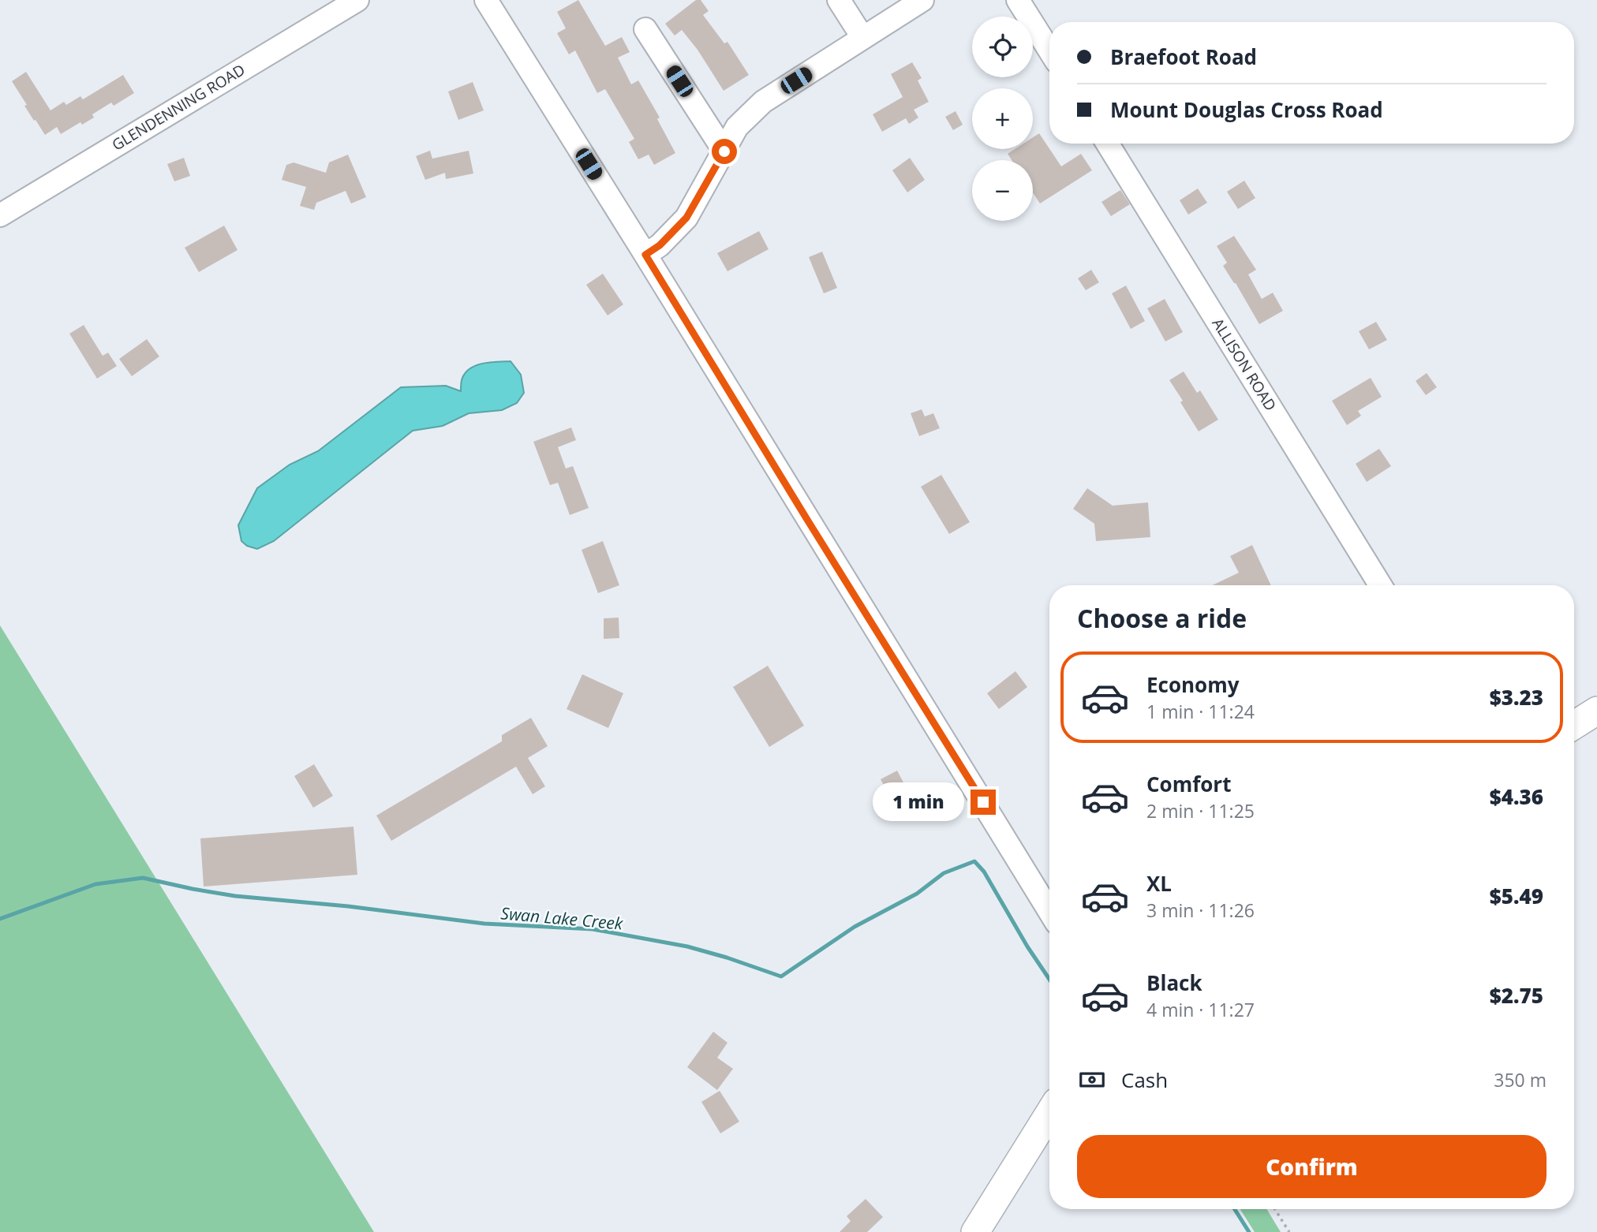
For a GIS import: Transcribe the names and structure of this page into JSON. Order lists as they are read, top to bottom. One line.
{"streets":{"street":["GLENDENNING ROAD","ALLISON ROAD"]},"water":["Swan Lake Creek"],"page":{"map_buttons":["+","−"],"banner":["Braefoot Road","Mount Douglas Cross Road"],"heading":"Choose a ride","list":[{"name":"Economy","note":"1 min · 11:24","value":"$3.23"},{"name":"Comfort","note":"2 min · 11:25","value":"$4.36"},{"name":"XL","note":"3 min · 11:26","value":"$5.49"},{"name":"Black","note":"4 min · 11:27","value":"$2.75"}],"bubble":"1 min","pay":["Cash","350 m"],"buttons":"Confirm"}}
